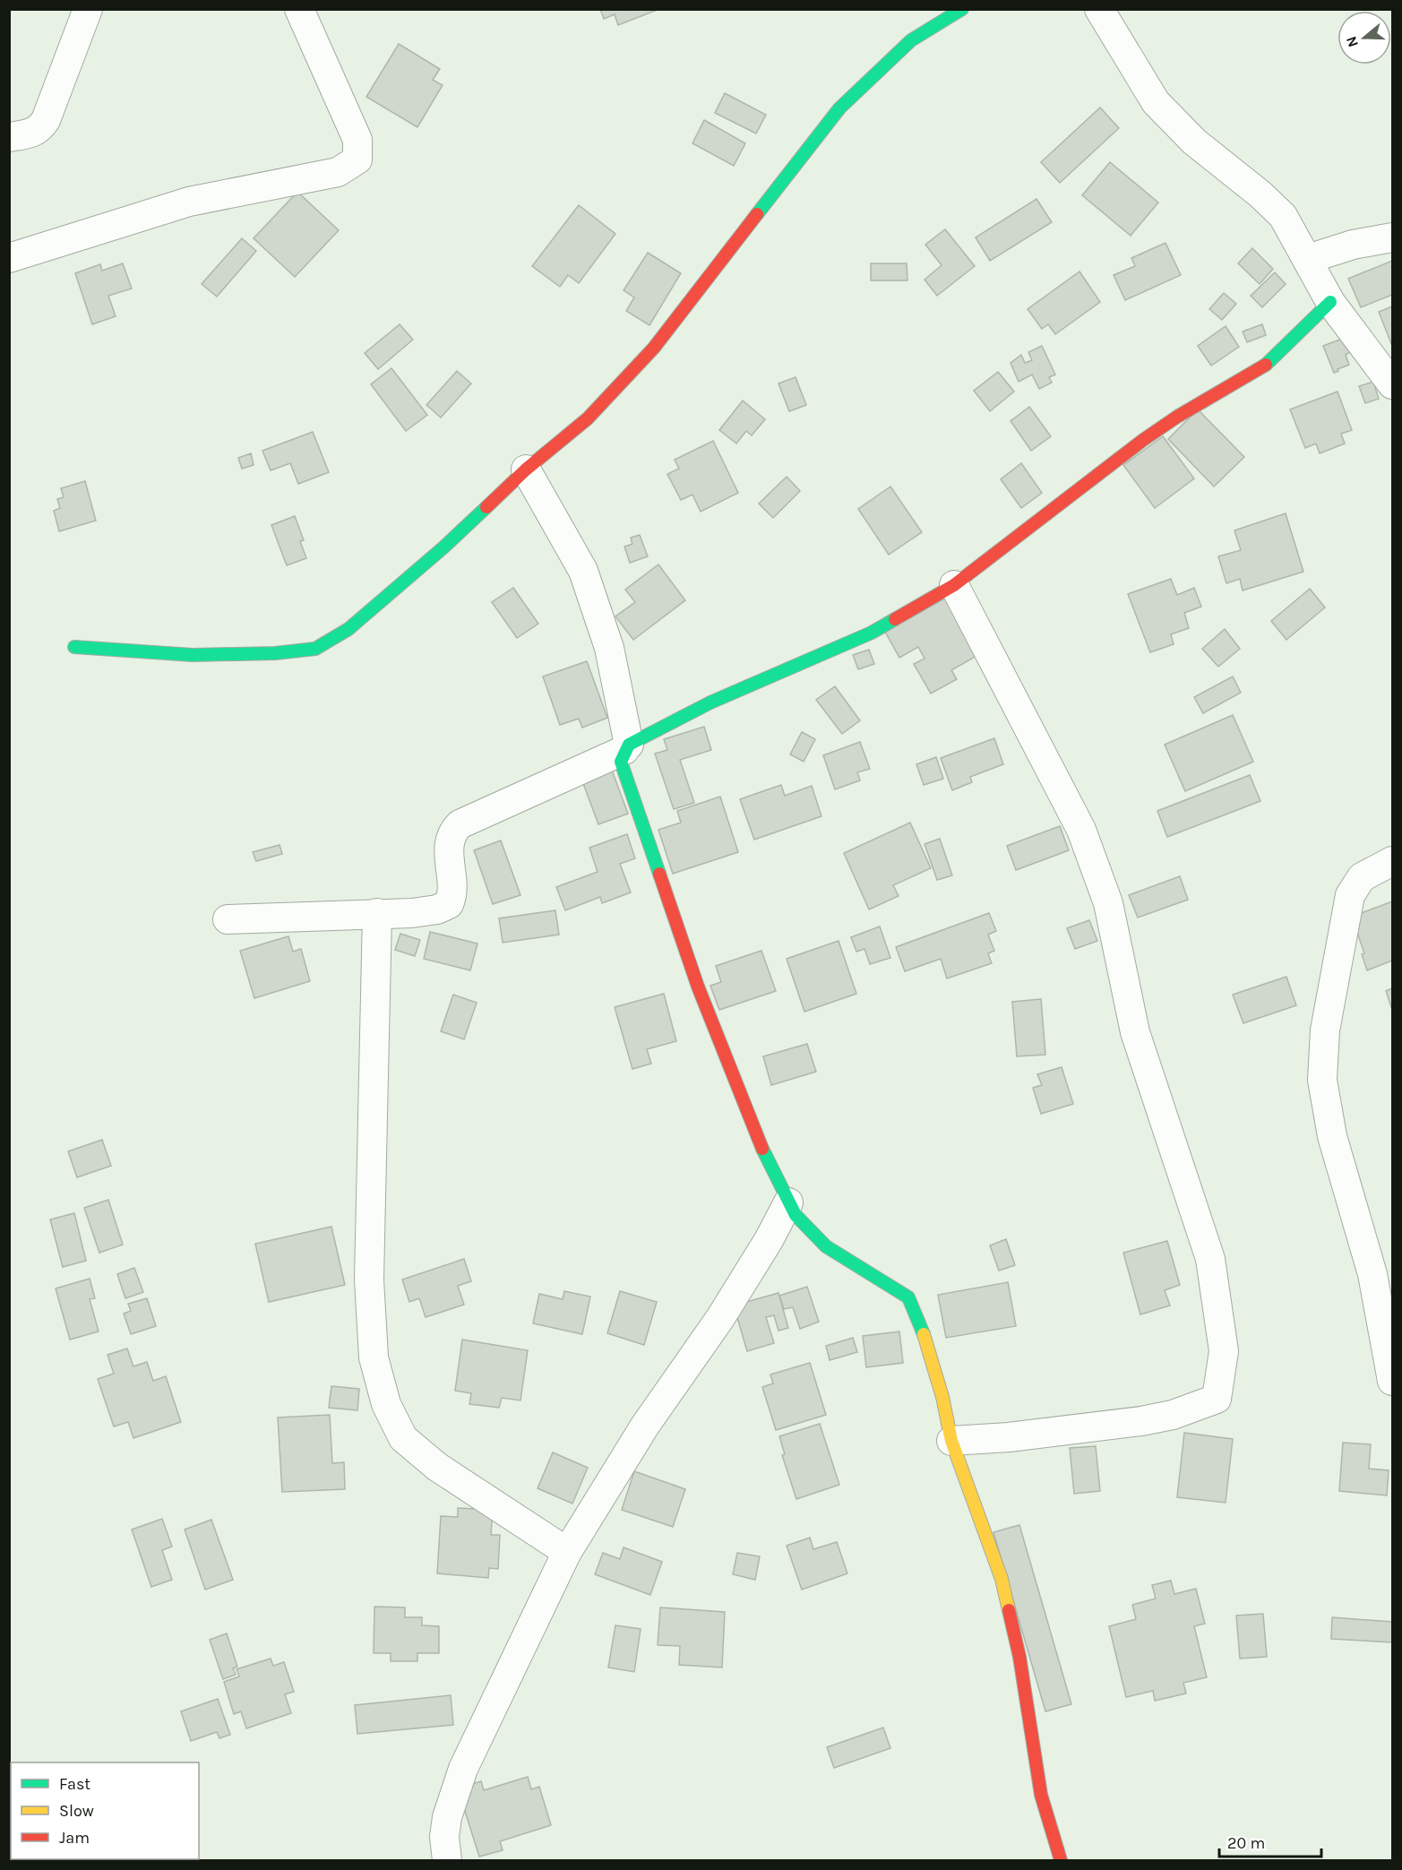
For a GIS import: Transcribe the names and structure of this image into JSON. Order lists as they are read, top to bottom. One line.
{"legend":["Fast","Slow","Jam"],"scale_bar":"20 m","north":"left"}
